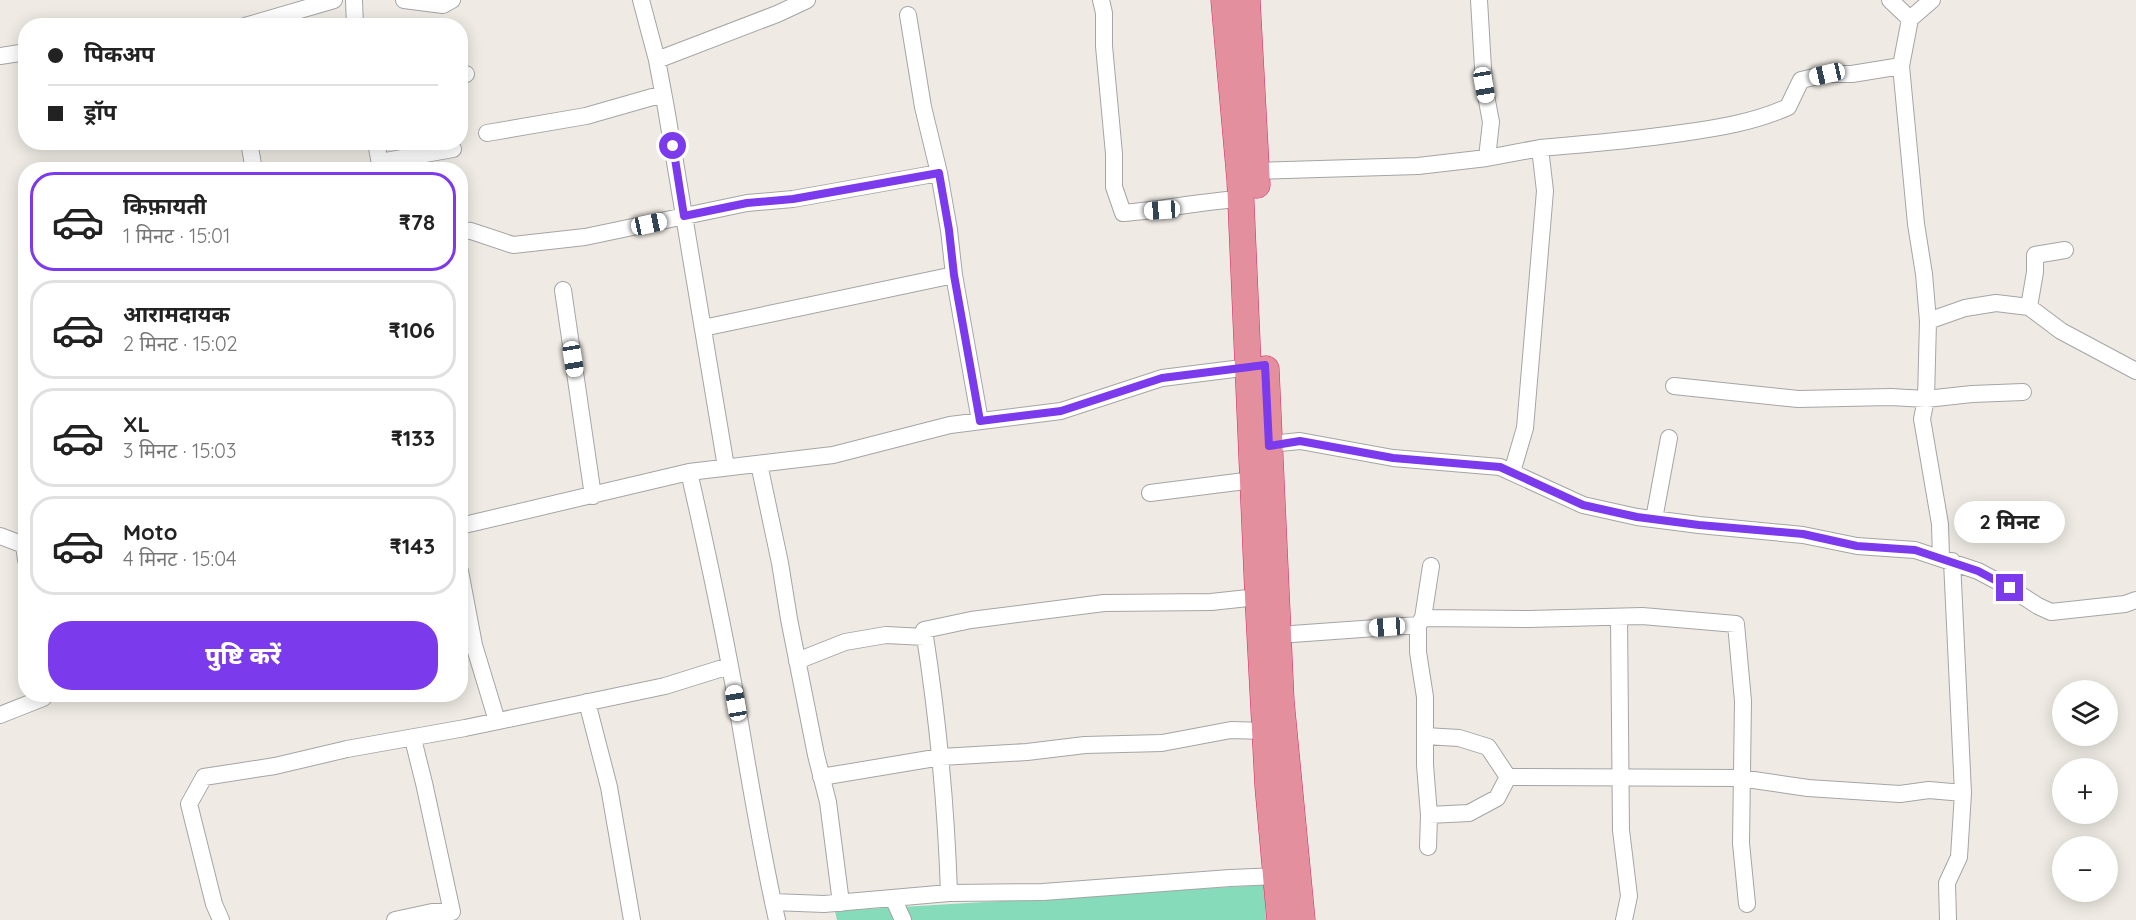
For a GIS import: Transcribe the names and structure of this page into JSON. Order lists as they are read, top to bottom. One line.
{"page":{"banner":["पिकअप","ड्रॉप"],"list":[{"name":"किफ़ायती","note":"1 मिनट · 15:01","value":"₹78"},{"name":"आरामदायक","note":"2 मिनट · 15:02","value":"₹106"},{"name":"XL","note":"3 मिनट · 15:03","value":"₹133"},{"name":"Moto","note":"4 मिनट · 15:04","value":"₹143"}],"bubble":"2 मिनट","buttons":"पुष्टि करें","map_buttons":["+","−"]}}
